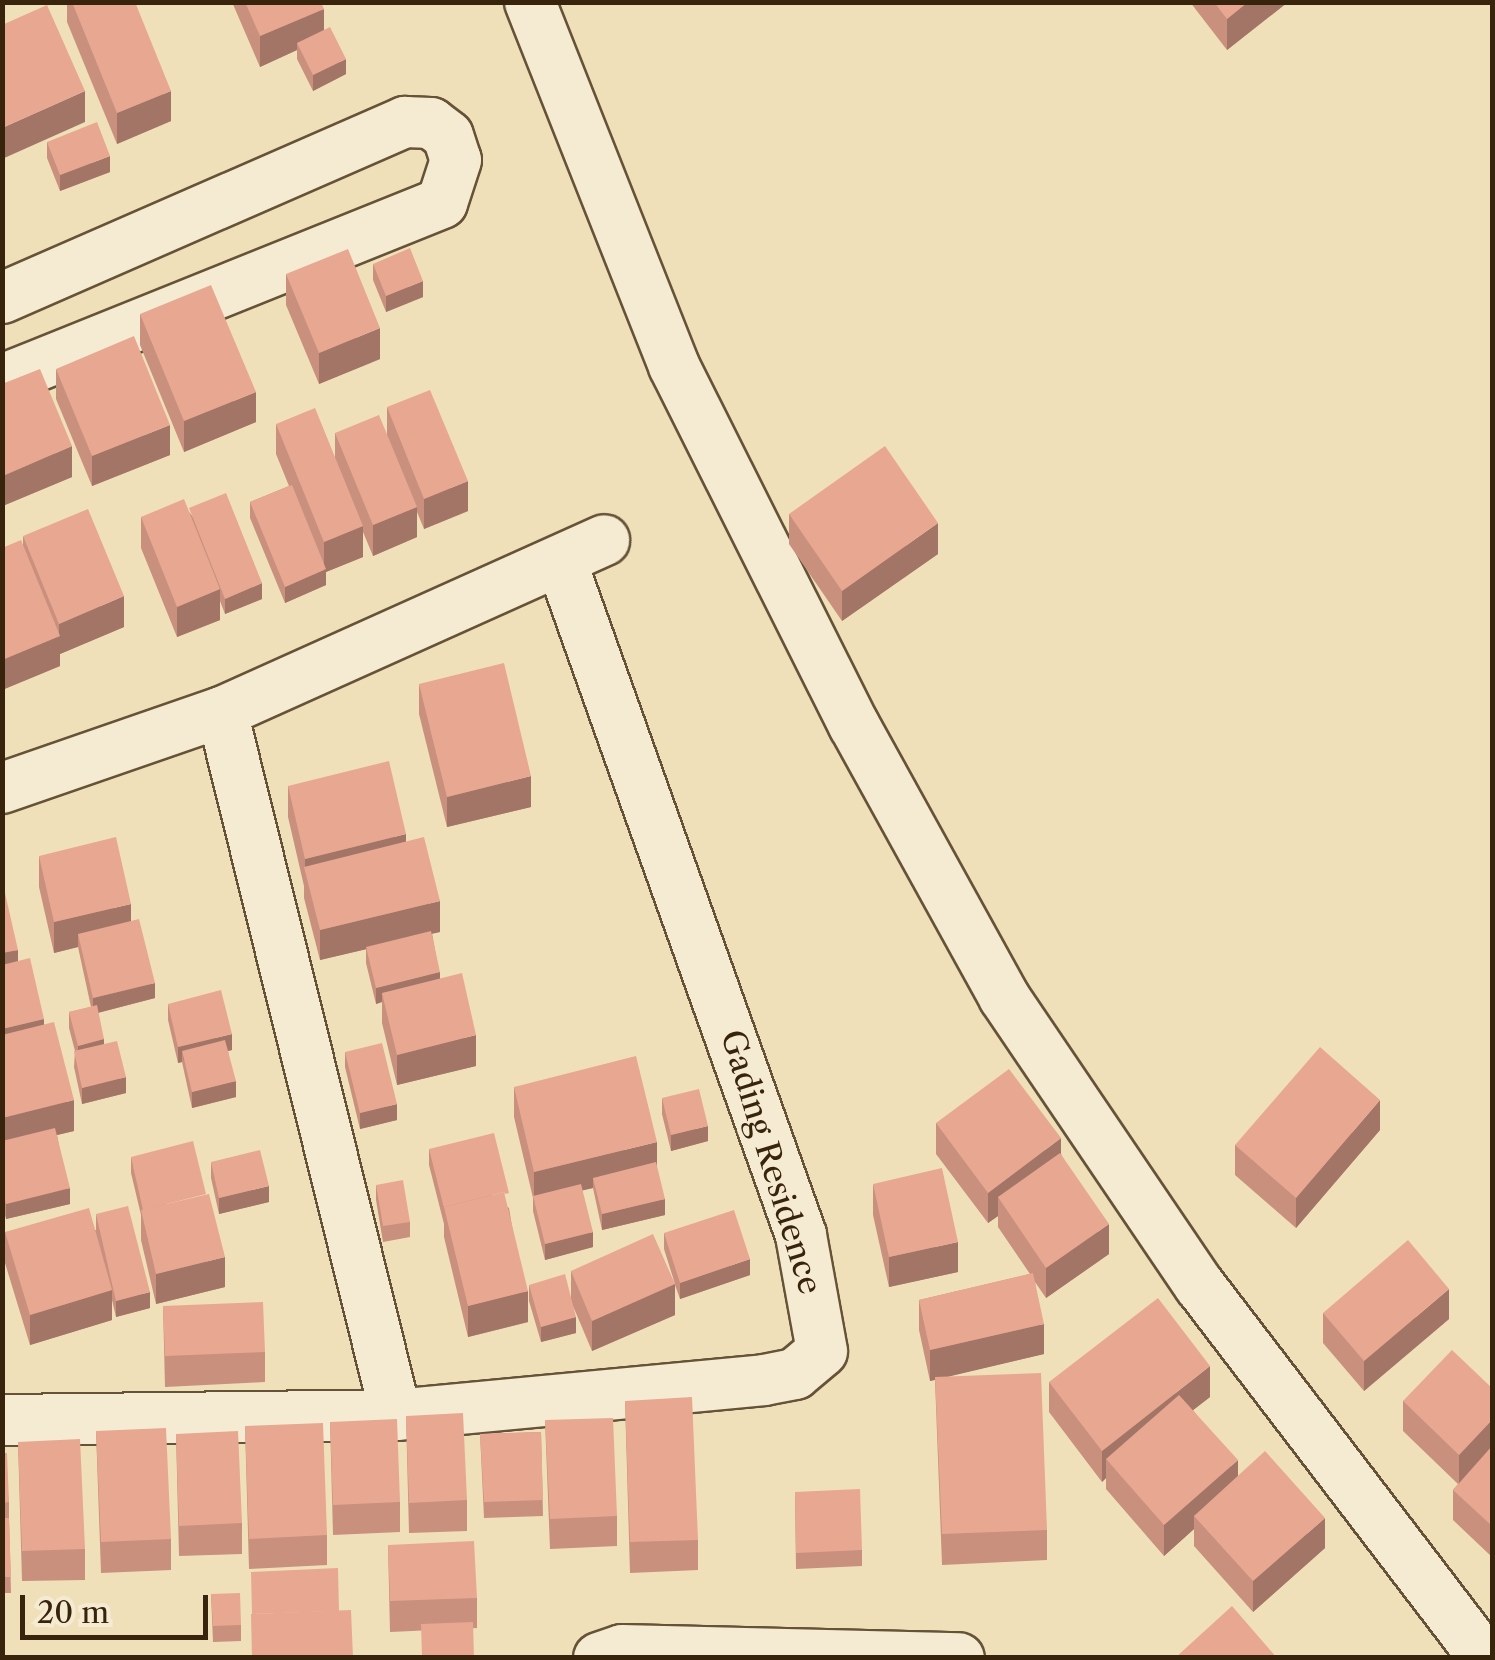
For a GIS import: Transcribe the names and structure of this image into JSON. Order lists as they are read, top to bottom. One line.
{"streets":{"street":["Gading Residence"]},"scale_bar":"20 m"}
